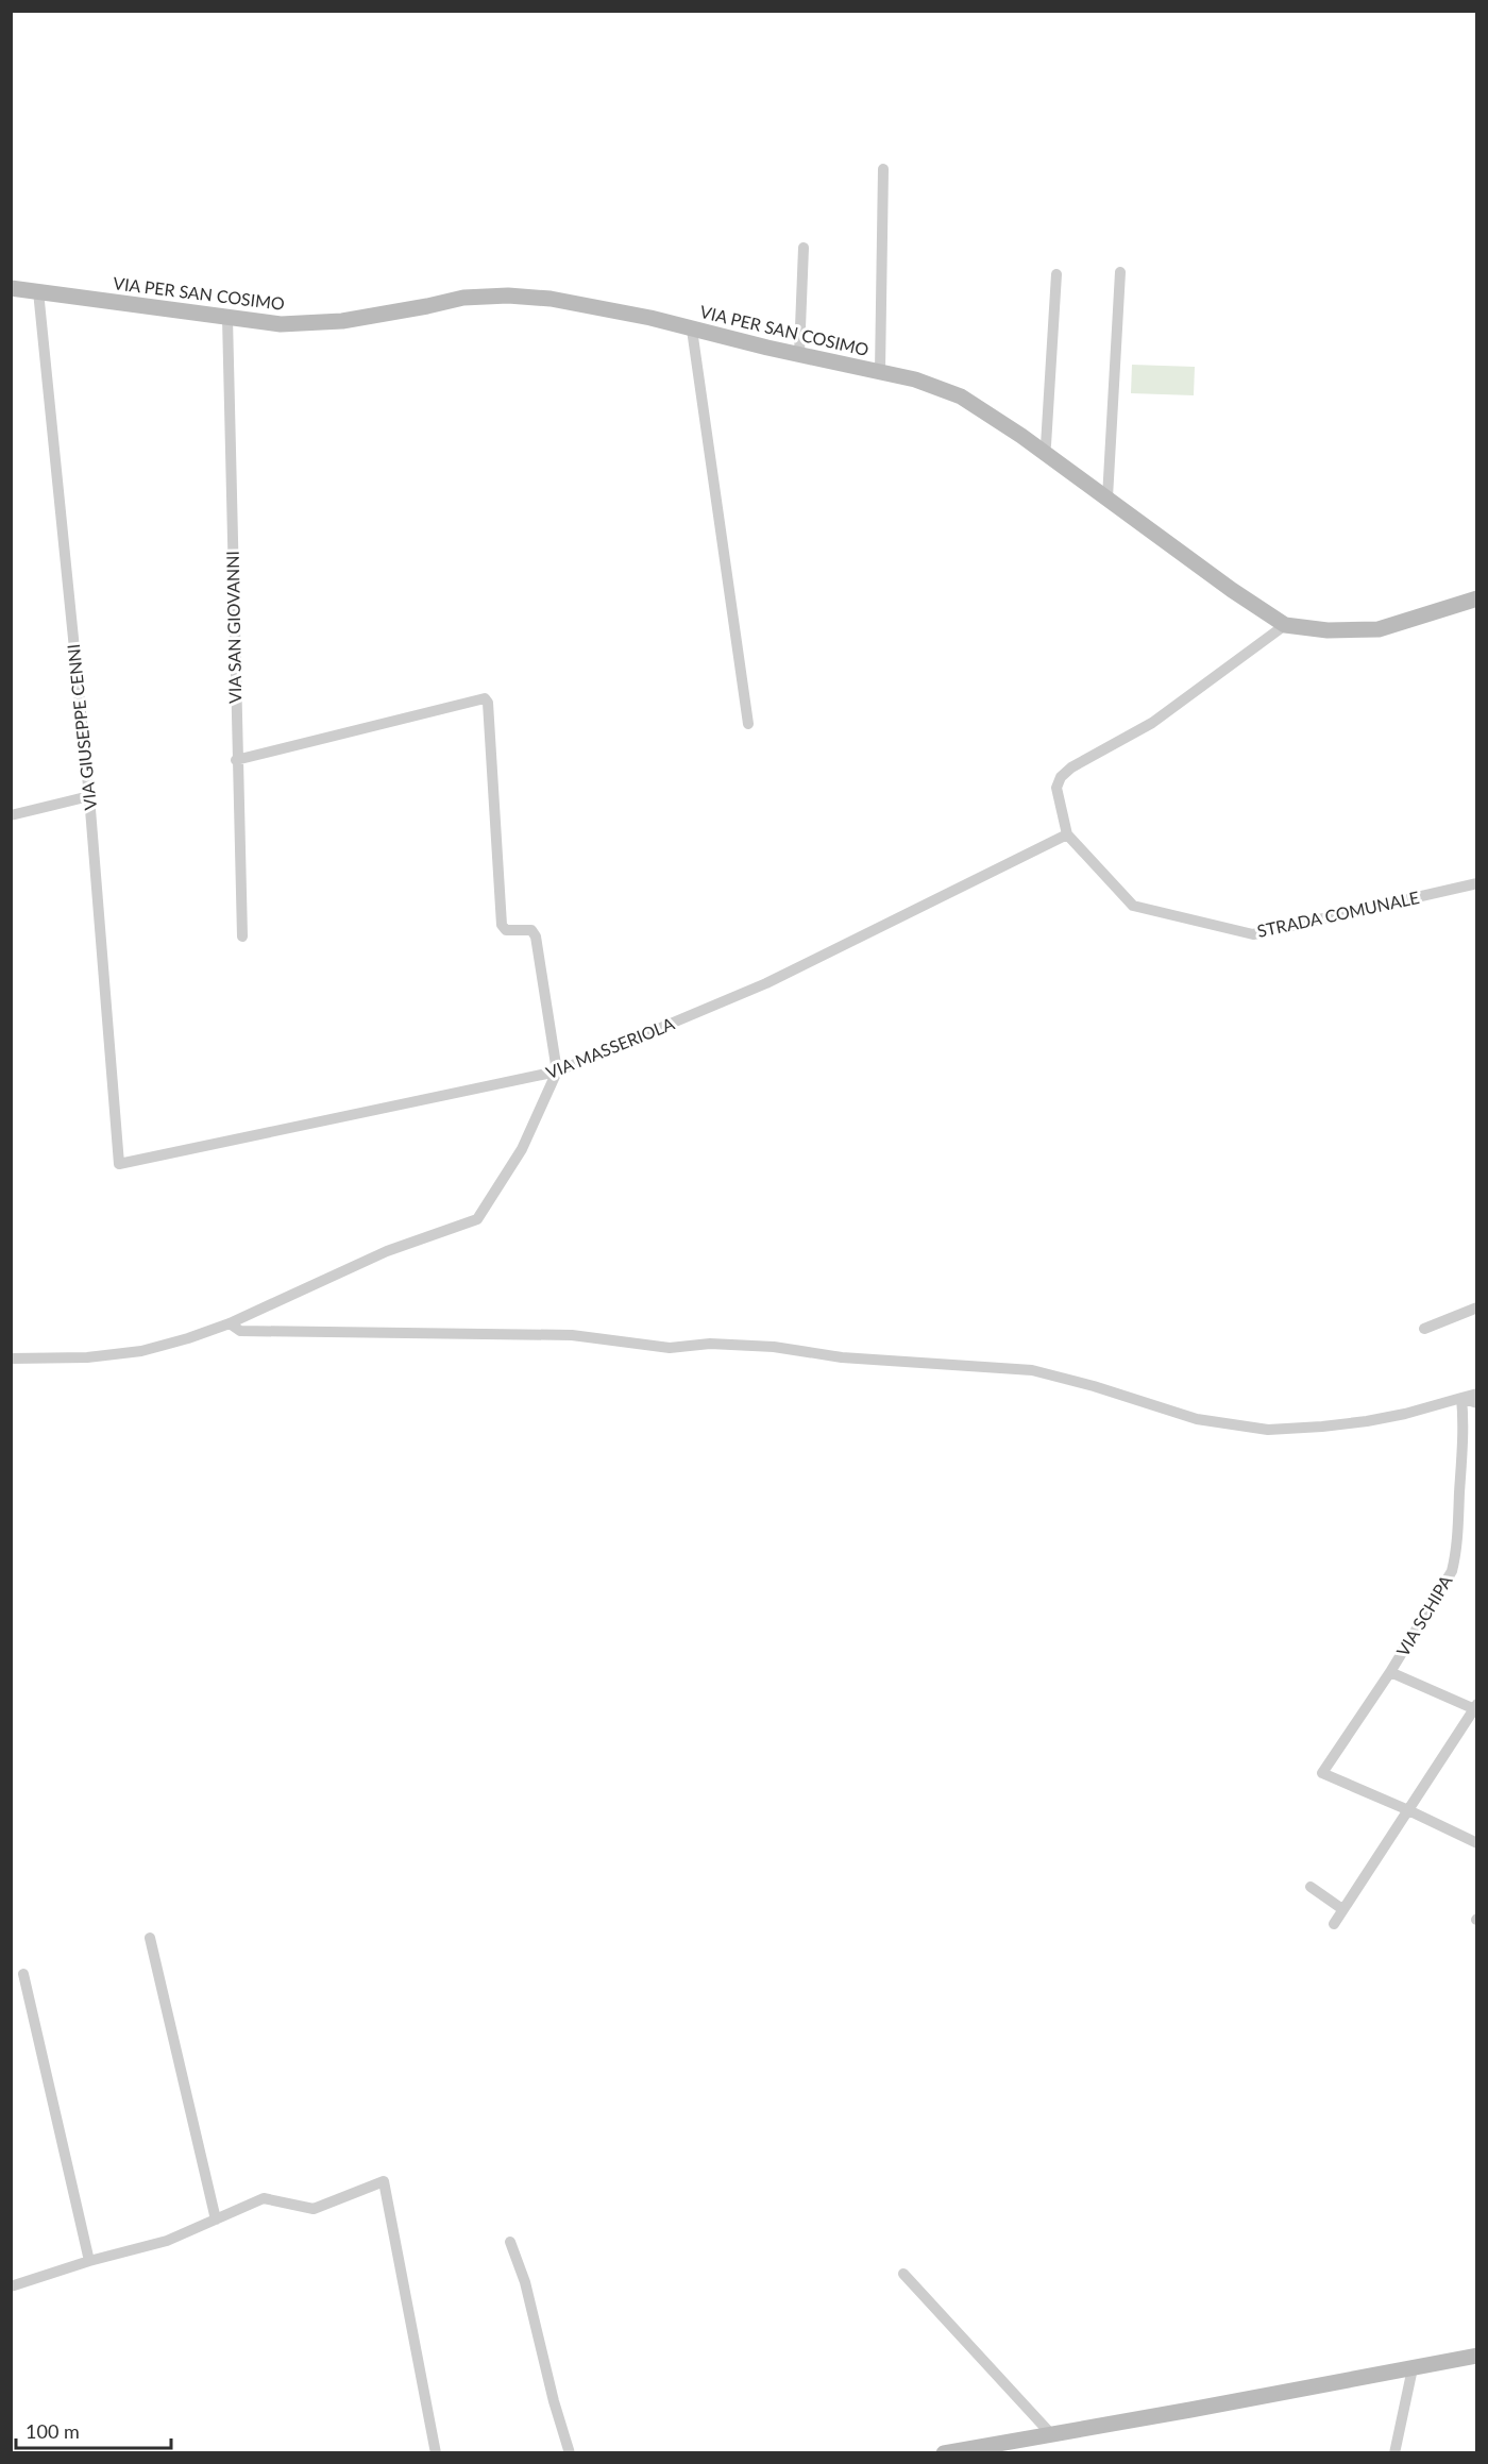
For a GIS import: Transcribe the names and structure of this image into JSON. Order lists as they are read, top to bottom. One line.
{"streets":{"street":["VIA PER SAN COSIMO","VIA SAN GIOVANNI","VIA GIUSEPPE CENNI","STRADA COMUNALE","VIA MASSERIOLA","VIA SCHIPA"]},"crossings":[["VIA PER SAN COSIMO","VIA SAN GIOVANNI"],["VIA PER SAN COSIMO","VIA GIUSEPPE CENNI"],["VIA GIUSEPPE CENNI","VIA MASSERIOLA"],["STRADA COMUNALE","VIA MASSERIOLA"]],"scale_bar":"100 m"}
